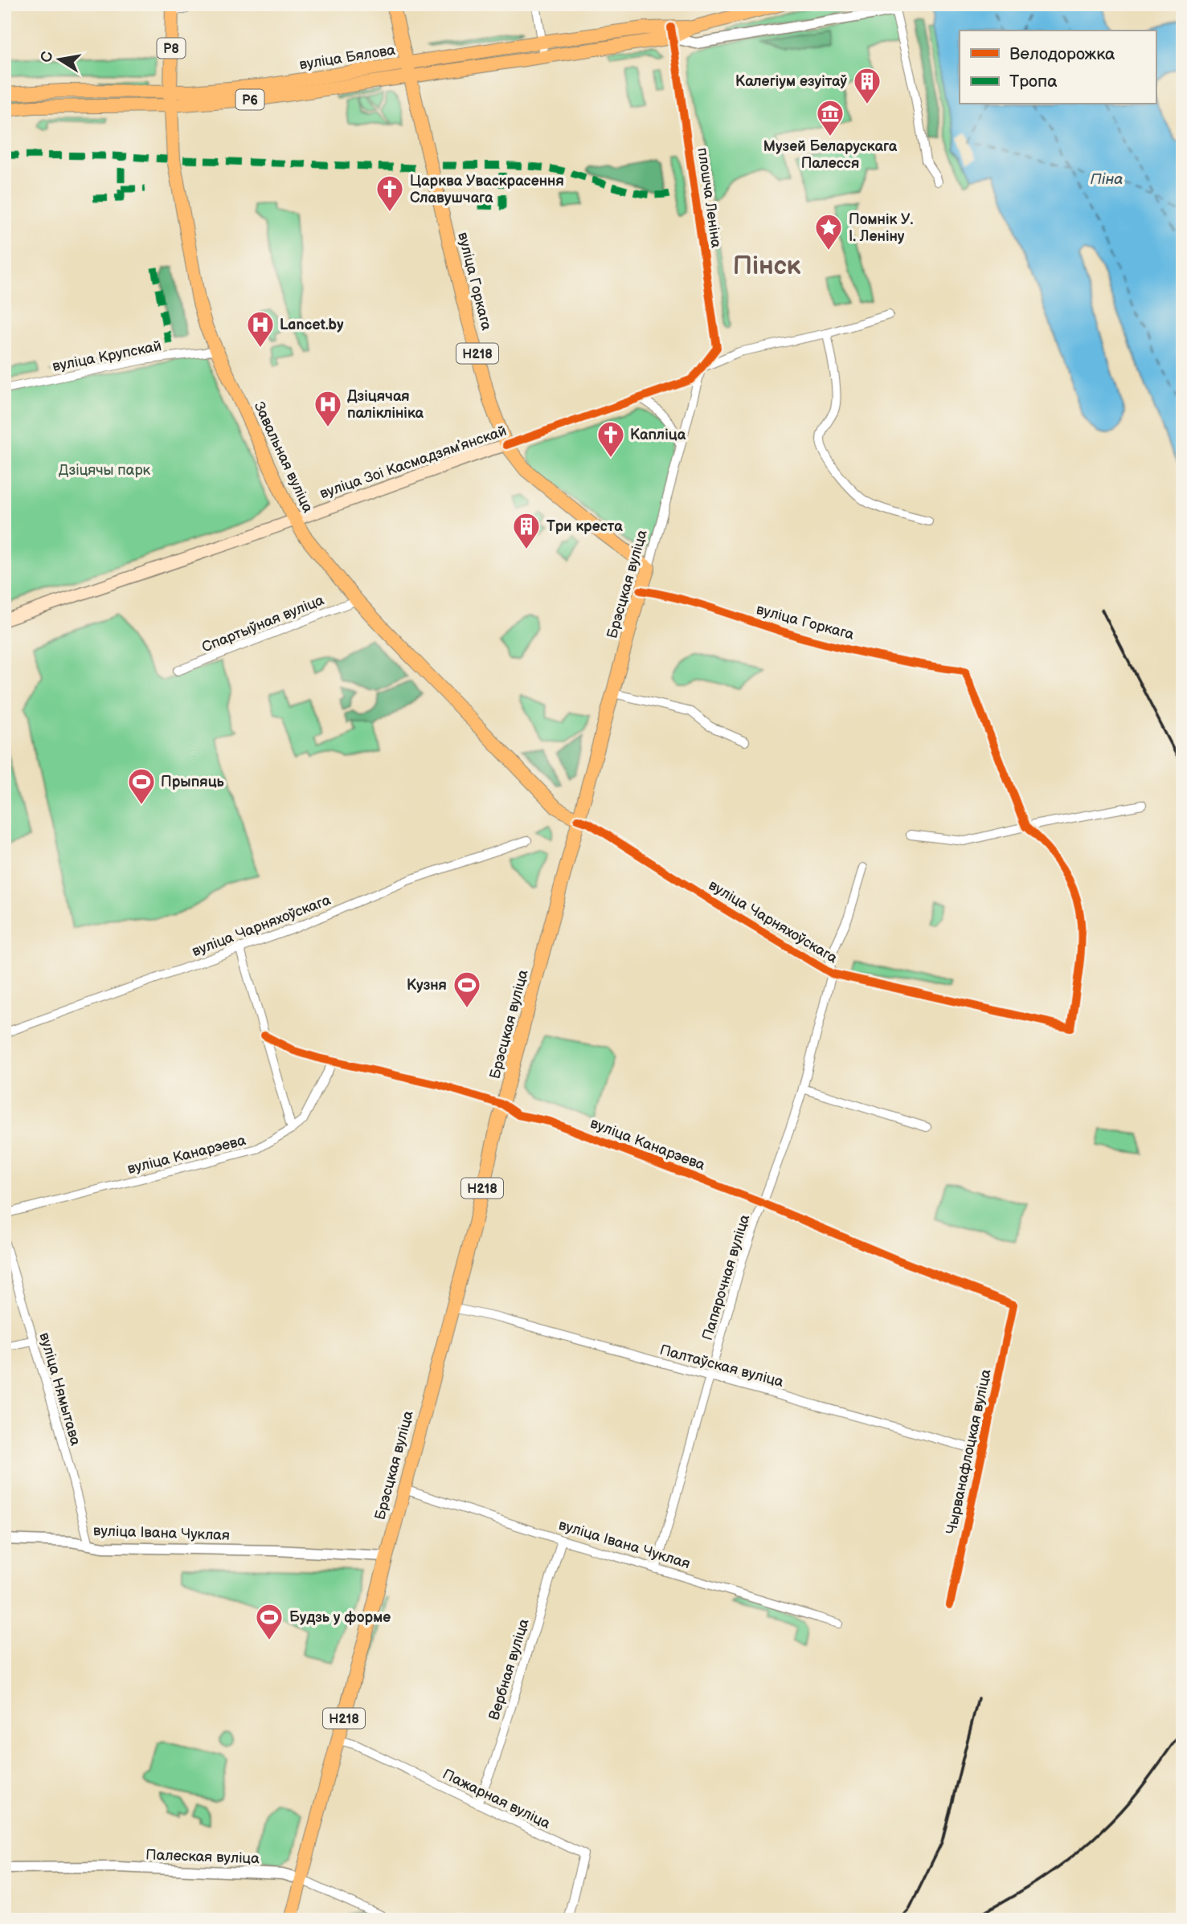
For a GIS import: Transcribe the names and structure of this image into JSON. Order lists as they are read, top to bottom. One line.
{"streets":{"main road":["Р8","вуліца Бялова","Р6","вуліца Горкага","Н218","Завальная вуліца","вуліца Зоі Касмадзямʼянскай","Брэсцкая вуліца"],"street":["плошча Леніна","вуліца Крупскай","Спартыўная вуліца","вуліца Чарняхоўскага","вуліца Канарэева","Папярочная вуліца","Палтаўская вуліца","вуліца Нямытава","Чырванафлоцкая вуліца","вуліца Івана Чуклая","Вербная вуліца","Пажарная вуліца","Палеская вуліца"]},"crossings":[["вуліца Бялова","плошча Леніна"],["вуліца Бялова","вуліца Горкага"],["вуліца Бялова","Завальная вуліца"],["плошча Леніна","вуліца Зоі Касмадзямʼянскай"],["плошча Леніна","Брэсцкая вуліца"],["вуліца Горкага","вуліца Зоі Касмадзямʼянскай"],["вуліца Горкага","Брэсцкая вуліца"],["вуліца Горкага","вуліца Чарняхоўскага"],["вуліца Крупскай","Завальная вуліца"],["Завальная вуліца","вуліца Зоі Касмадзямʼянскай"],["Завальная вуліца","Брэсцкая вуліца"],["Завальная вуліца","Спартыўная вуліца"],["Завальная вуліца","вуліца Чарняхоўскага"],["вуліца Зоі Касмадзямʼянскай","Брэсцкая вуліца"],["Брэсцкая вуліца","вуліца Чарняхоўскага"],["Брэсцкая вуліца","вуліца Канарэева"],["Брэсцкая вуліца","Палтаўская вуліца"],["Брэсцкая вуліца","вуліца Івана Чуклая"],["Брэсцкая вуліца","Пажарная вуліца"],["Брэсцкая вуліца","Палеская вуліца"],["вуліца Чарняхоўскага","Папярочная вуліца"],["вуліца Канарэева","Папярочная вуліца"],["вуліца Канарэева","Чырванафлоцкая вуліца"],["Папярочная вуліца","Палтаўская вуліца"],["Папярочная вуліца","вуліца Івана Чуклая"],["Палтаўская вуліца","Чырванафлоцкая вуліца"],["вуліца Нямытава","вуліца Івана Чуклая"],["вуліца Івана Чуклая","Вербная вуліца"],["Вербная вуліца","Пажарная вуліца"]],"districts":["Пінск"],"water":["Піна"],"parks":["Дзіцячы парк"],"places":{"building":["Калегіум езуітаў","Три креста"],"museum":["Музей Беларускага Палесся"],"church":["Царква Уваскрасення Славушчага","Капліца"],"place":["Помнік У. І. Леніну"],"hospital":["Lancet.by","Дзіцячая паліклініка"],"sports":["Прыпяць","Кузня","Будзь у форме"]},"legend":["Велодорожка","Тропа"],"north":"left"}
